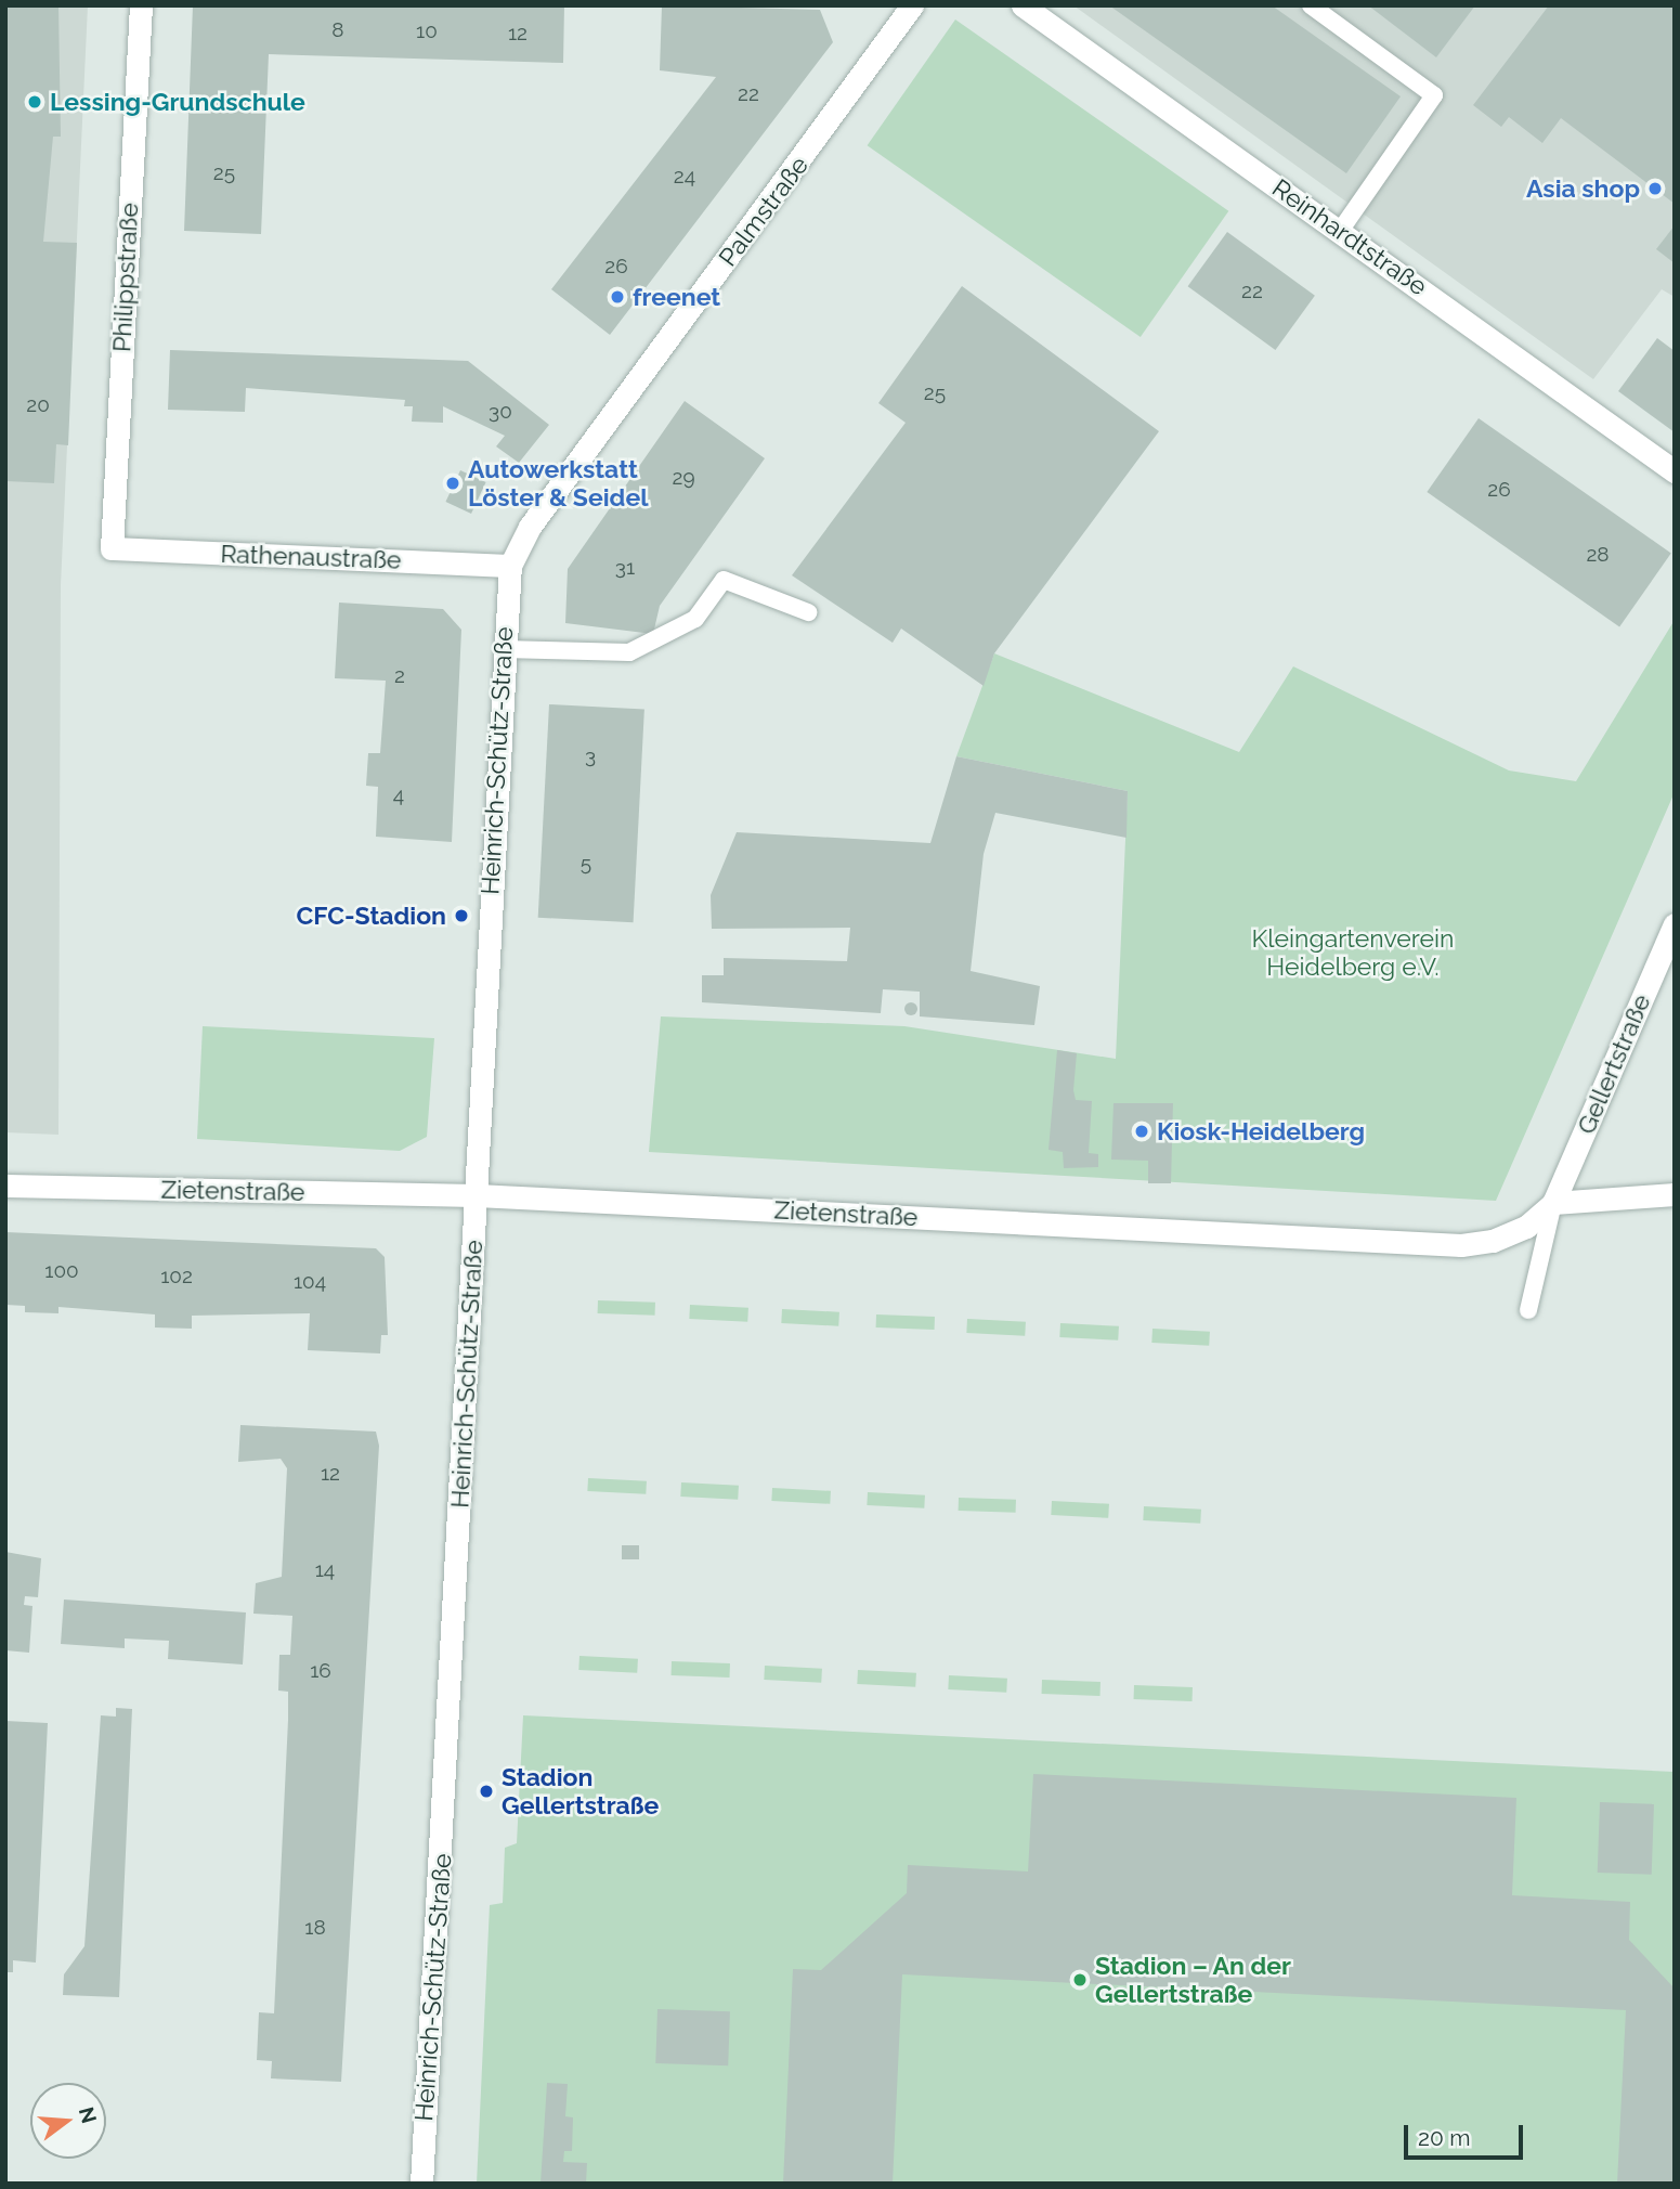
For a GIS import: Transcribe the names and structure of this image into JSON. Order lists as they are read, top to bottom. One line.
{"streets":{"street":["Palmstraße","Reinhardtstraße","Philippstraße","Rathenaustraße","Heinrich-Schütz-Straße","Gellertstraße","Zietenstraße"]},"crossings":[["Palmstraße","Rathenaustraße"],["Palmstraße","Heinrich-Schütz-Straße"],["Philippstraße","Rathenaustraße"],["Rathenaustraße","Heinrich-Schütz-Straße"],["Heinrich-Schütz-Straße","Zietenstraße"],["Gellertstraße","Zietenstraße"]],"parks":["Kleingartenverein Heidelberg e.V."],"places":["Lessing-Grundschule","Asia shop","freenet","Autowerkstatt Löster & Seidel","CFC-Stadion","Kiosk-Heidelberg","Stadion Gellertstraße","Stadion – An der Gellertstraße"],"house_numbers":["8","10","12","22","25","24","26","22","25","20","30","29","26","28","31","2","3","4","5","100","102","104","12","14","16","18"],"scale_bar":"20 m","north":"right"}
